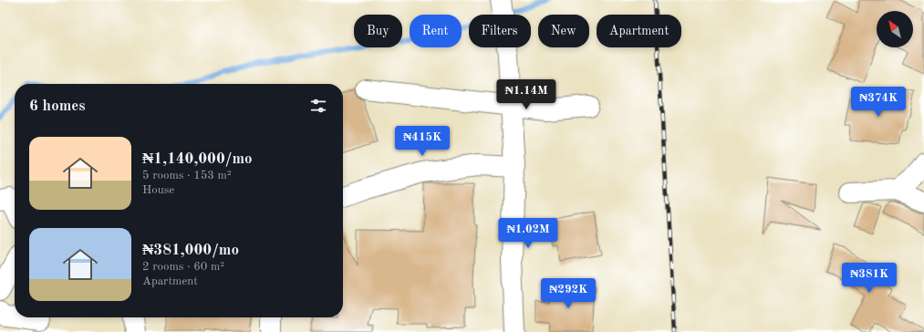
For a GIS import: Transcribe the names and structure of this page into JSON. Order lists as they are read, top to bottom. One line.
{"north":"top left","page":{"chip":["Buy","Rent","Filters","New","Apartment"],"price":["₦1.14M","₦374K","₦415K","₦1.02M","₦381K","₦292K"],"heading":"6 homes","list":[{"name":"₦1,140,000/mo","note":"5 rooms · 153 m² · House"},{"name":"₦381,000/mo","note":"2 rooms · 60 m² · Apartment"}]}}
